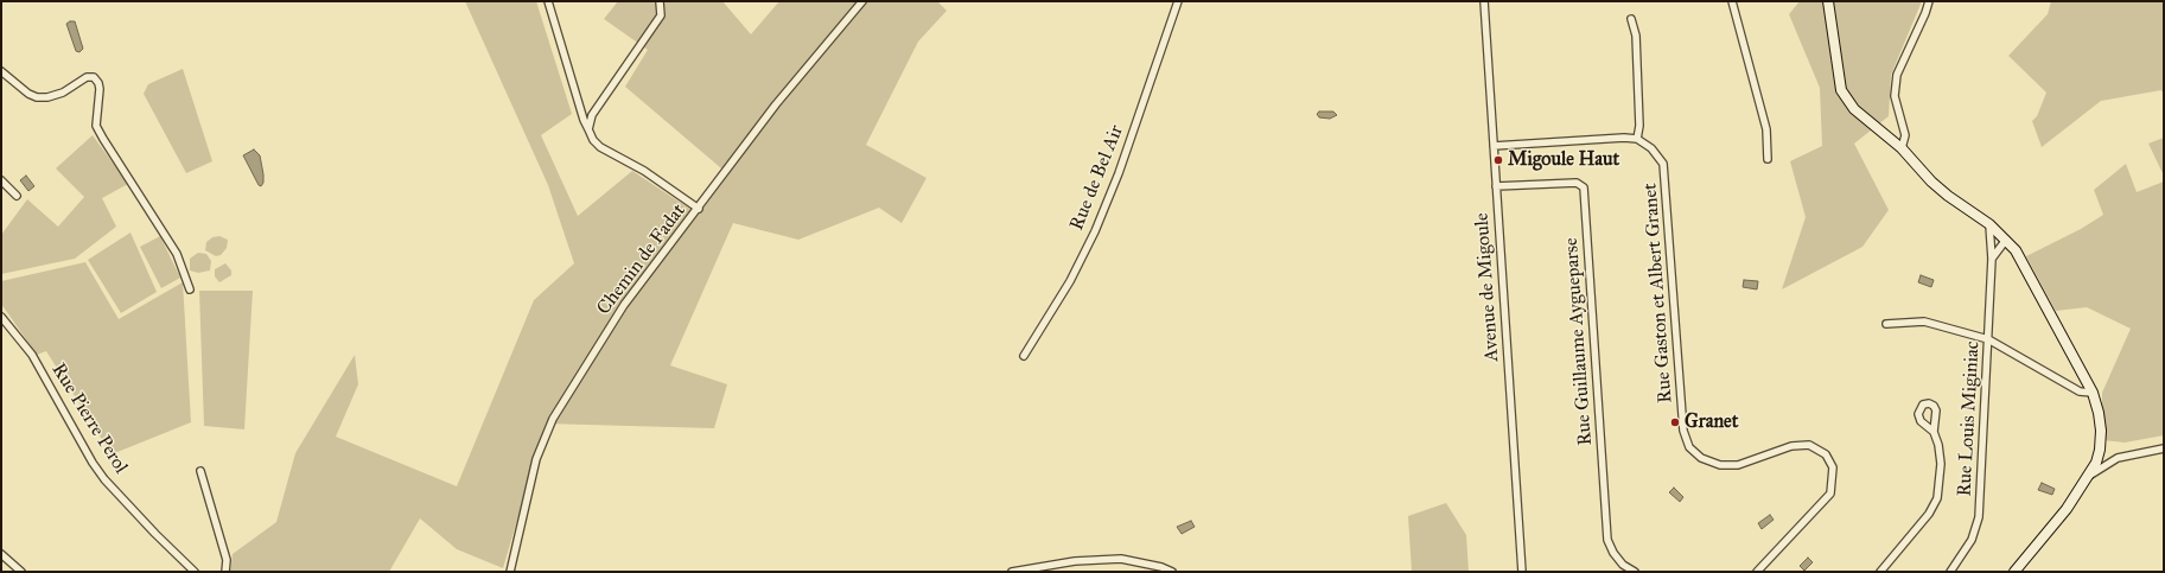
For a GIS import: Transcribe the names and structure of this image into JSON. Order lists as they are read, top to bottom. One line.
{"streets":{"street":["Rue de Bel Air","Chemin de Fadat","Avenue de Migoule","Rue Gaston et Albert Granet","Rue Guillaume Aygueparse","Rue Pierre Perol","Rue Louis Miginiac"]},"crossings":[["Avenue de Migoule","Rue Guillaume Aygueparse"]],"places":["Migoule Haut","Granet"]}
